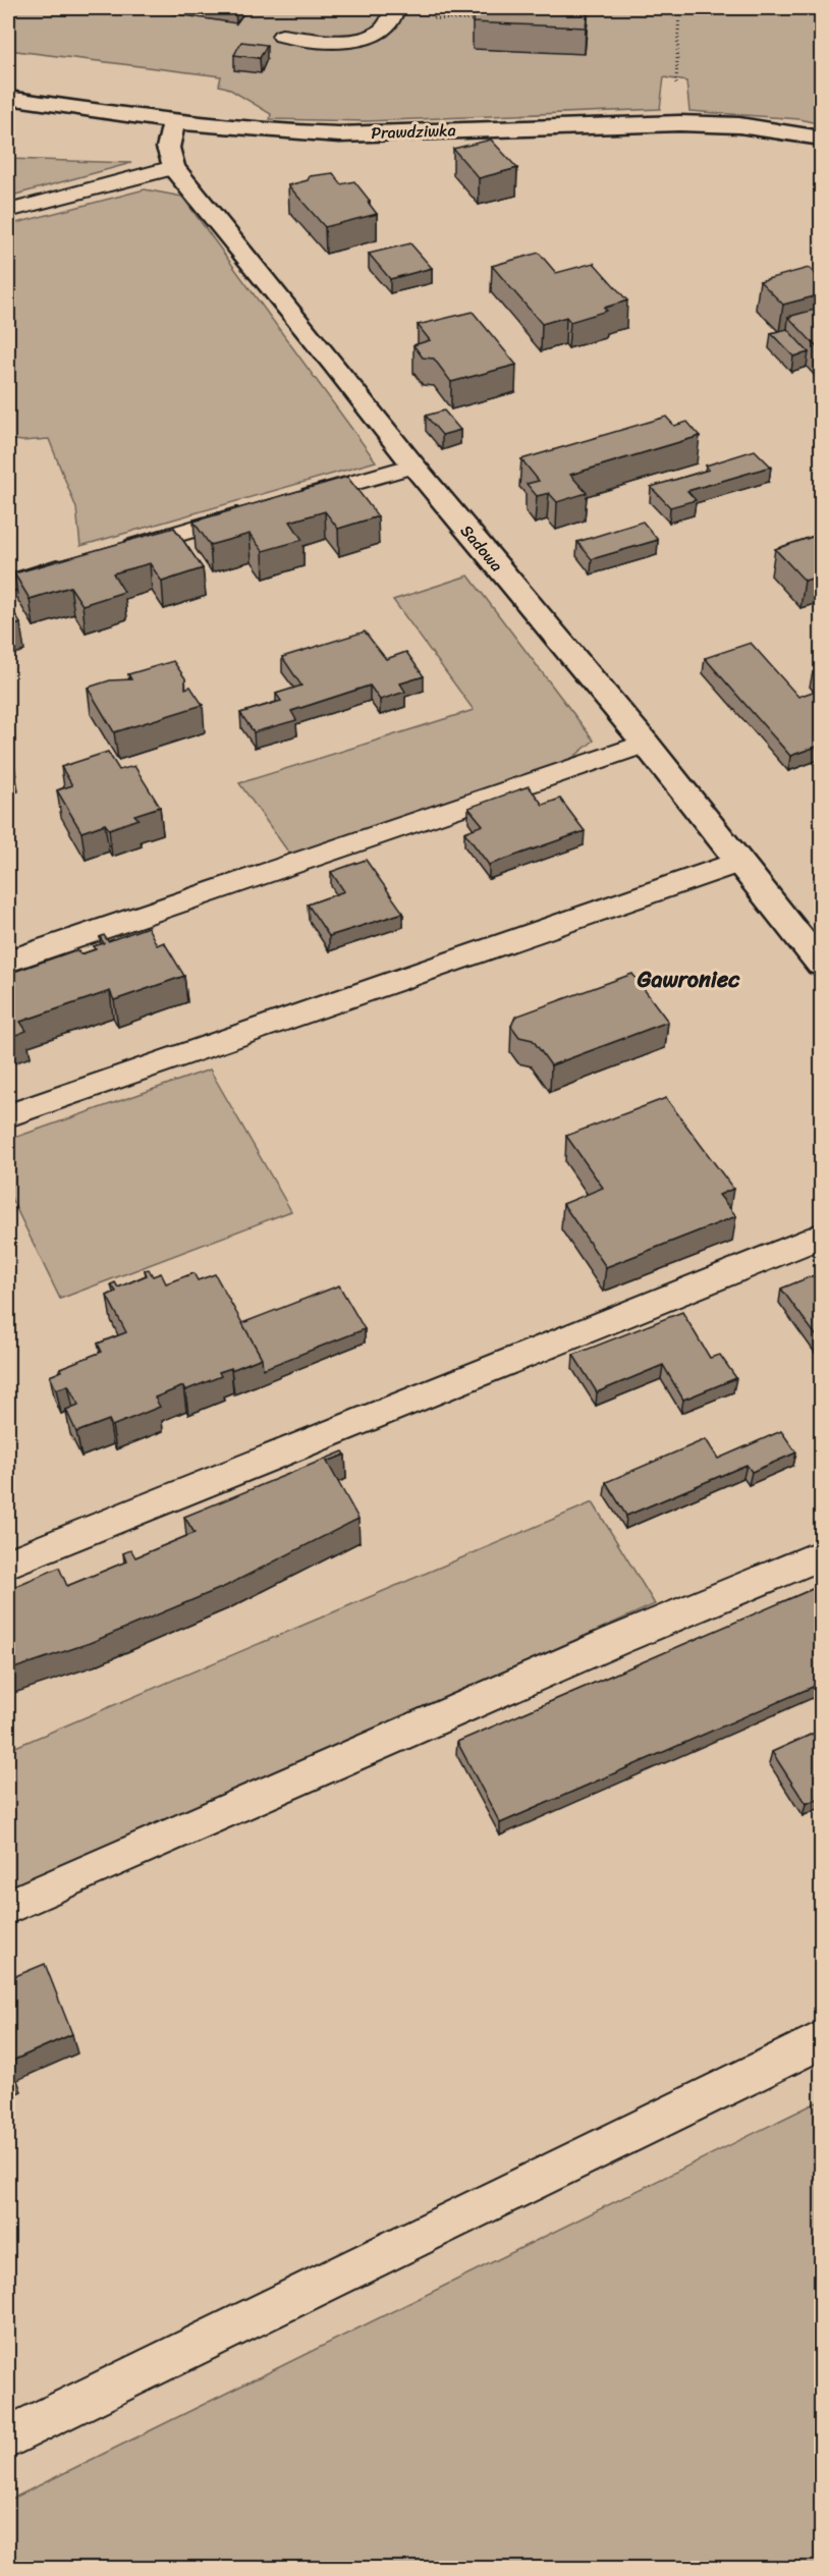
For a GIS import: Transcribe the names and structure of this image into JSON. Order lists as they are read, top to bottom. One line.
{"streets":{"street":["Prawdziwka","Sadowa"]},"districts":["Gawroniec"]}
